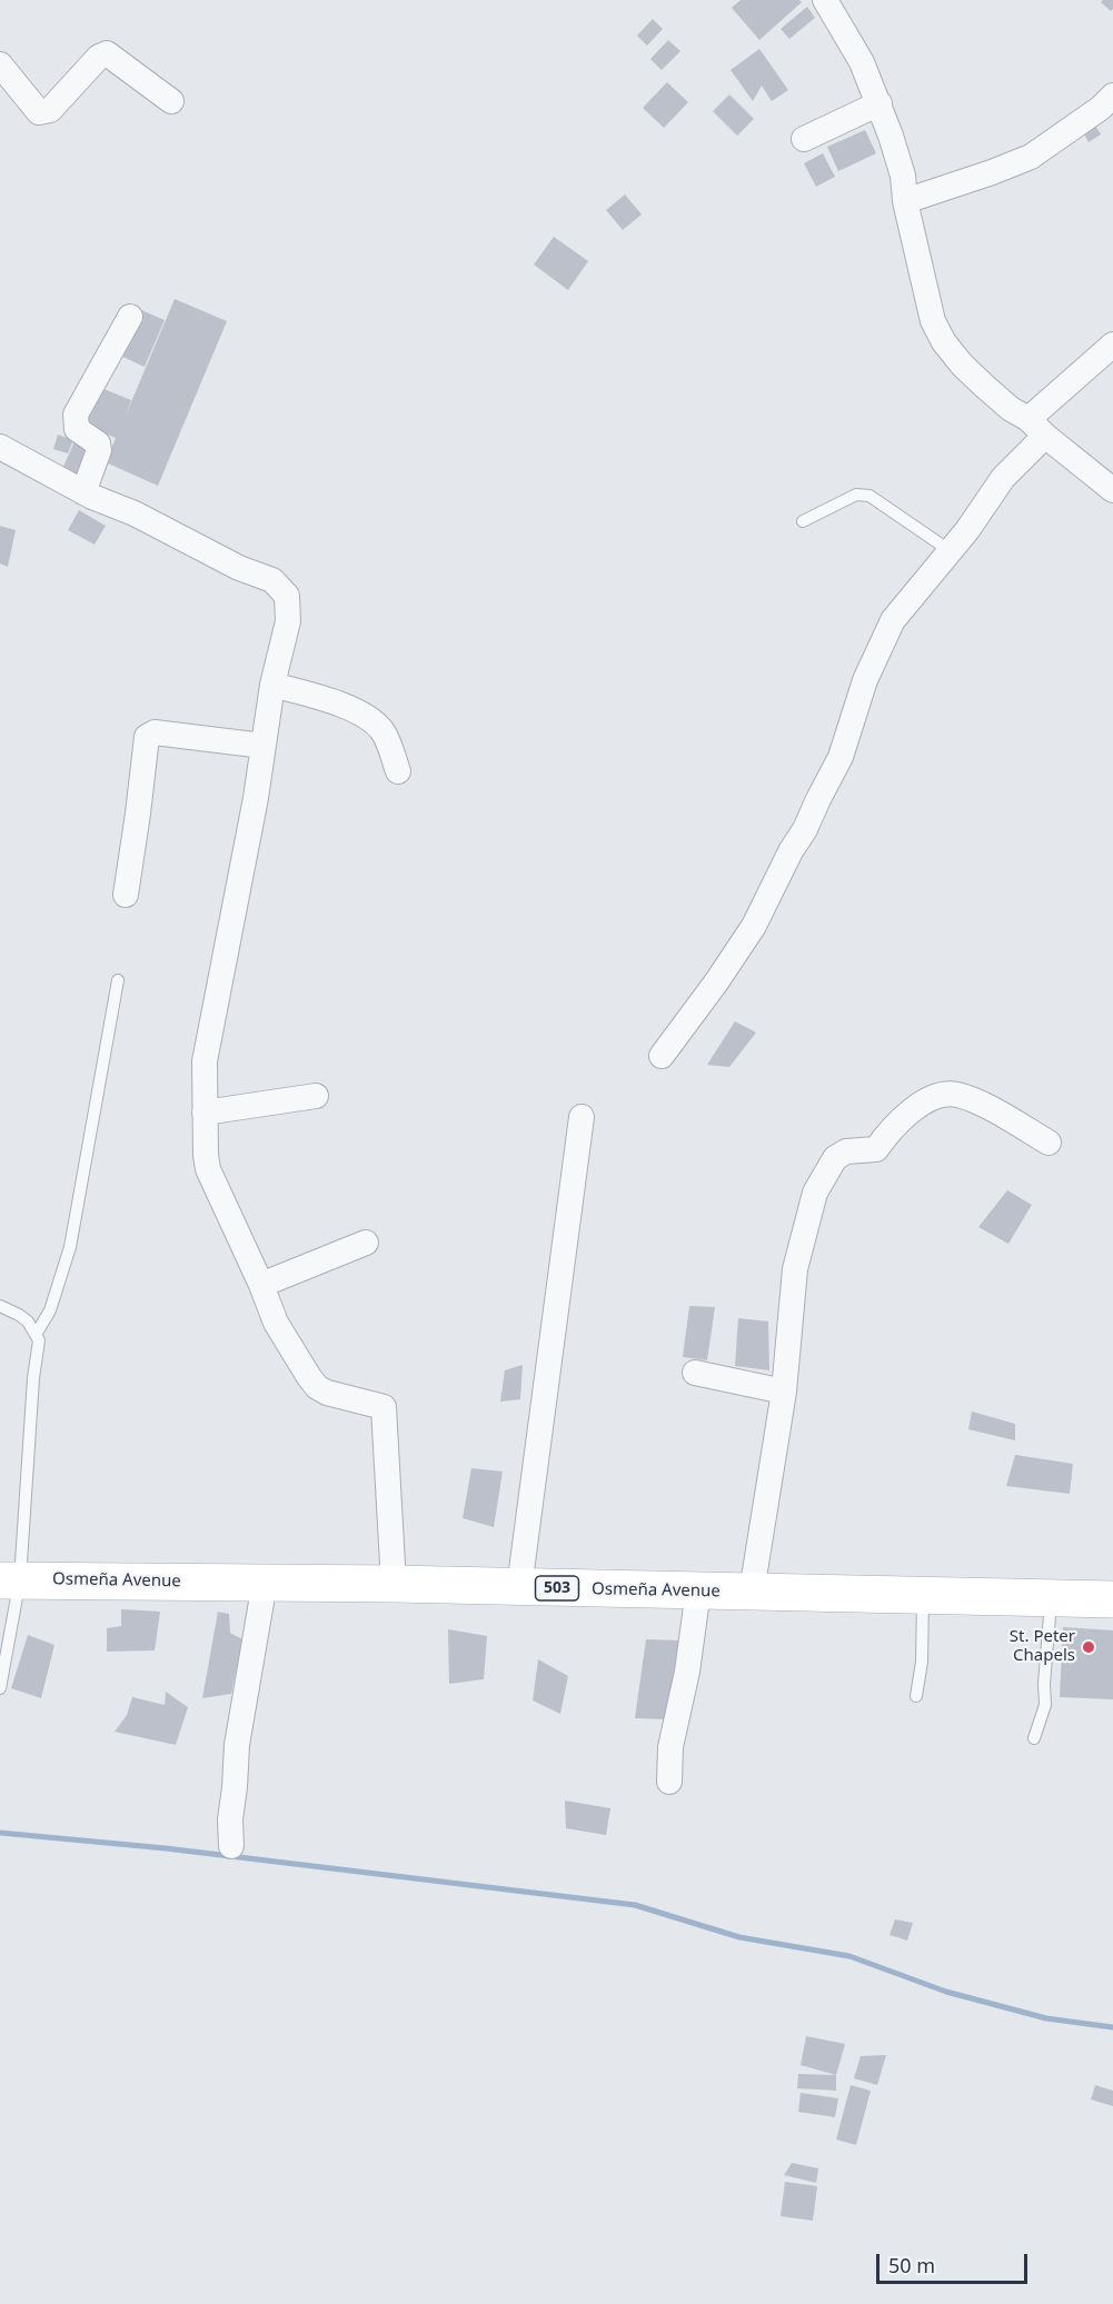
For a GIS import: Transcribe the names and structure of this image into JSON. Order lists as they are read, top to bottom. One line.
{"streets":{"main road":["Osmeña Avenue","503"]},"places":["St. Peter Chapels"],"scale_bar":"50 m"}
